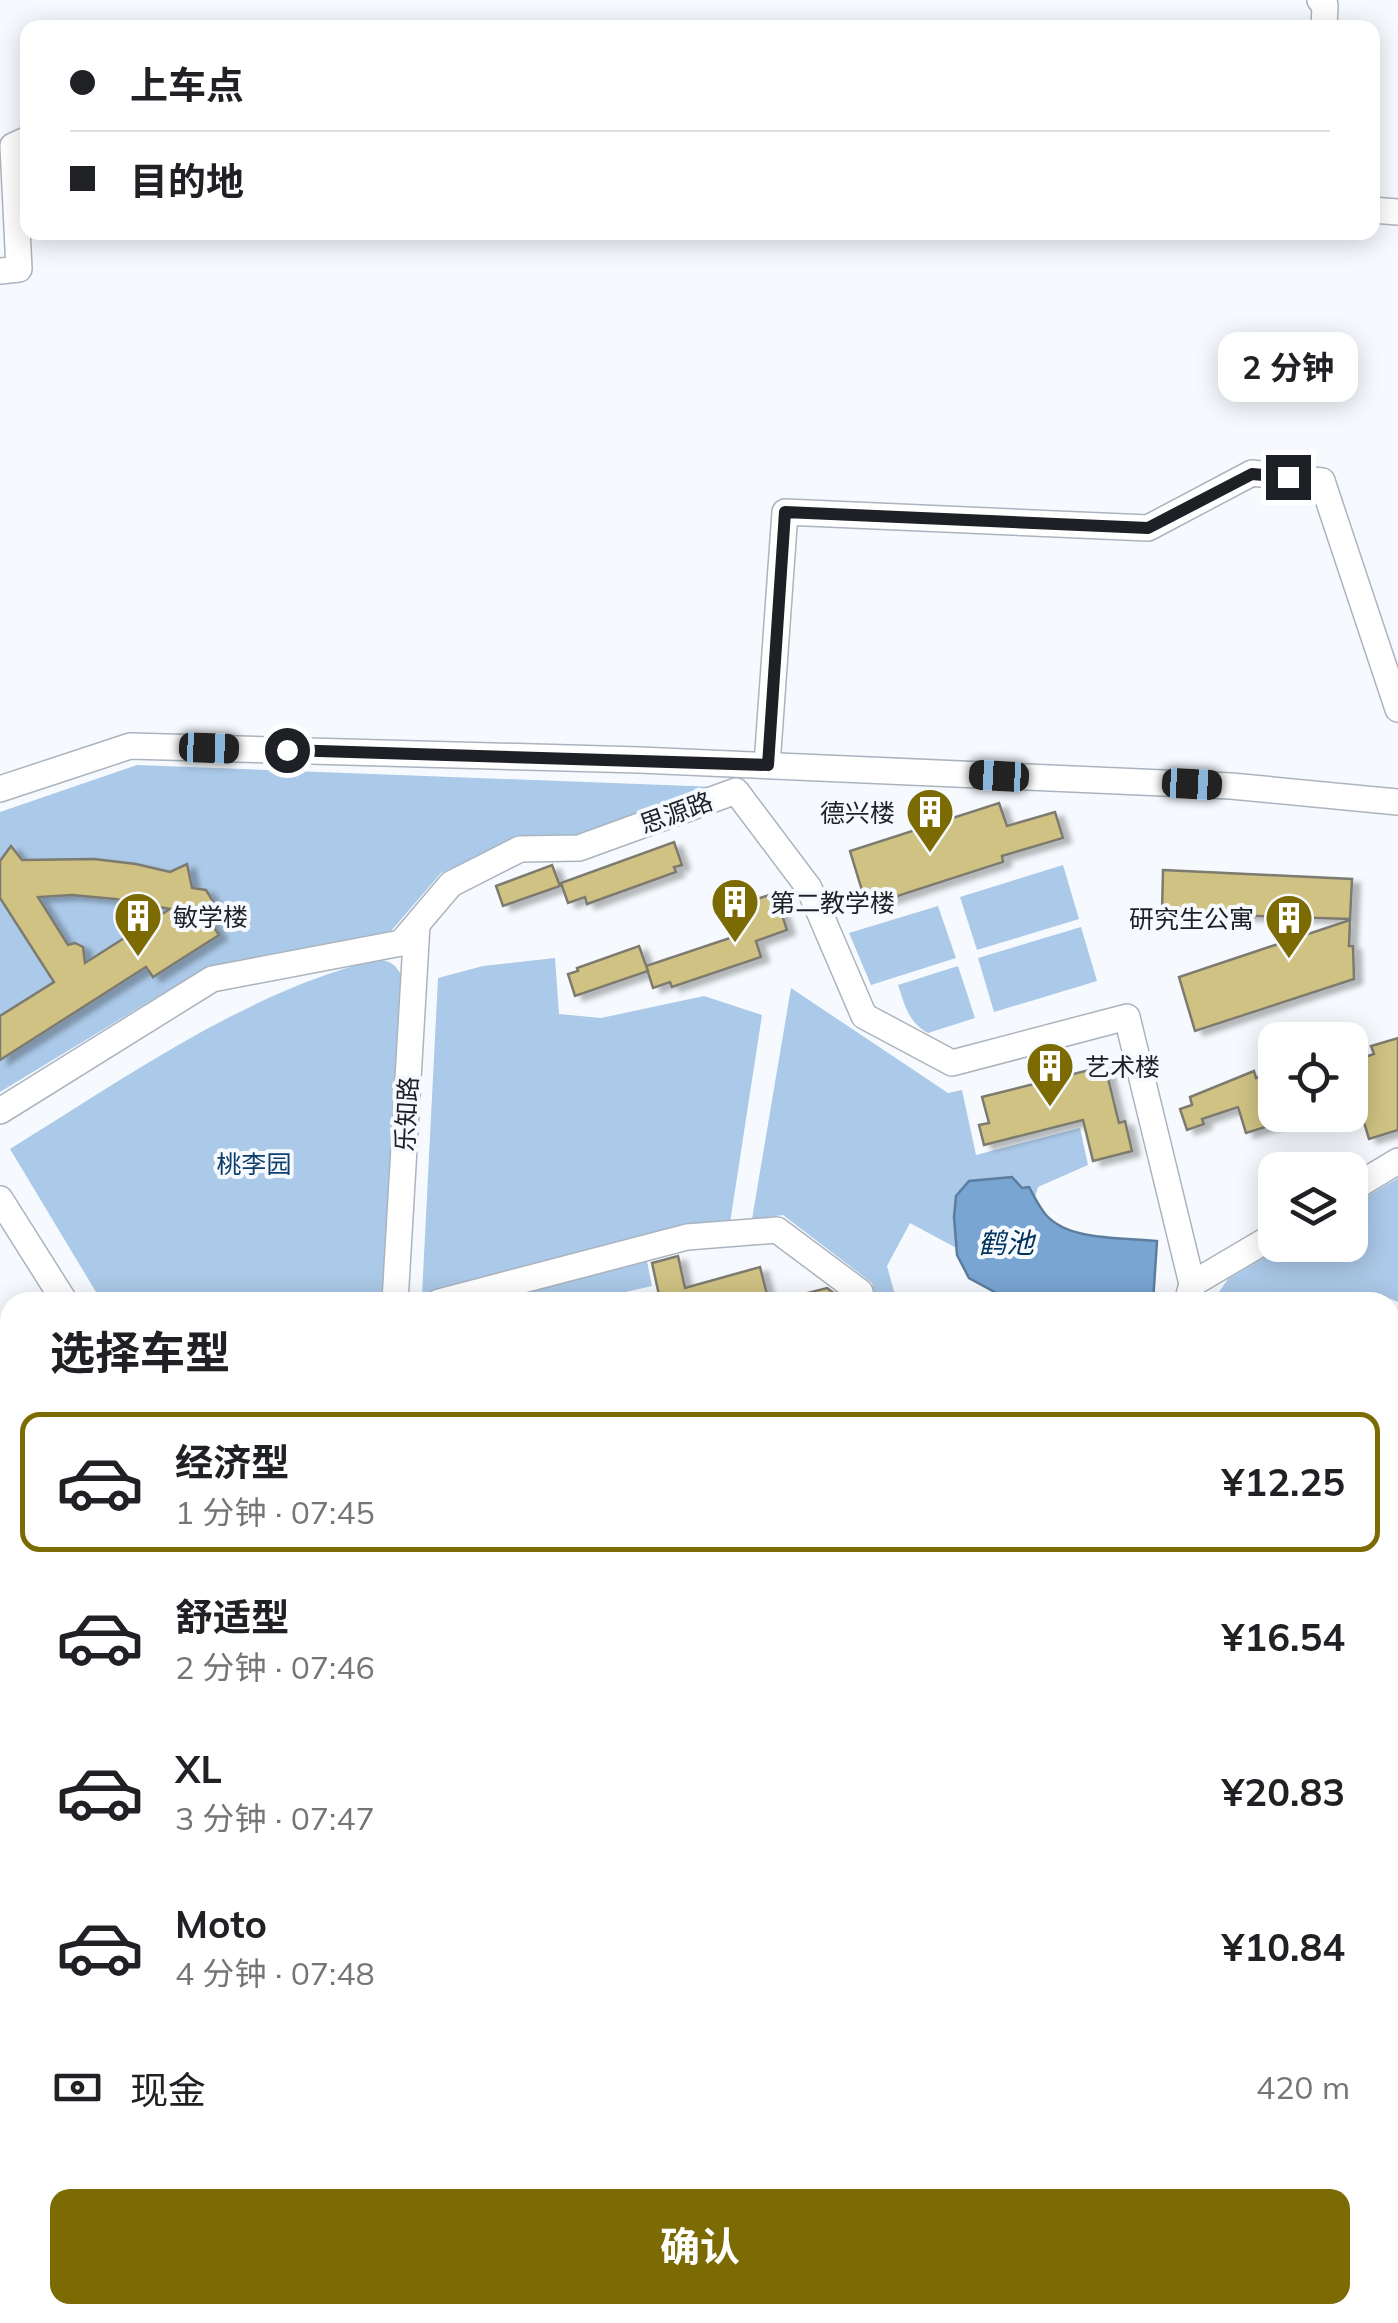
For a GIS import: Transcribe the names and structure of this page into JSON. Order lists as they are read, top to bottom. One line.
{"streets":{"street":["思源路","乐知路"]},"crossings":[["思源路","乐知路"]],"water":["鹤池"],"parks":["桃李园"],"places":{"building":["德兴楼","第二教学楼","敏学楼","研究生公寓","艺术楼"]},"page":{"banner":["上车点","目的地"],"bubble":"2 分钟","heading":"选择车型","list":[{"name":"经济型","note":"1 分钟 · 07:45","value":"¥12.25"},{"name":"舒适型","note":"2 分钟 · 07:46","value":"¥16.54"},{"name":"XL","note":"3 分钟 · 07:47","value":"¥20.83"},{"name":"Moto","note":"4 分钟 · 07:48","value":"¥10.84"}],"pay":["现金","420 m"],"buttons":"确认"}}
